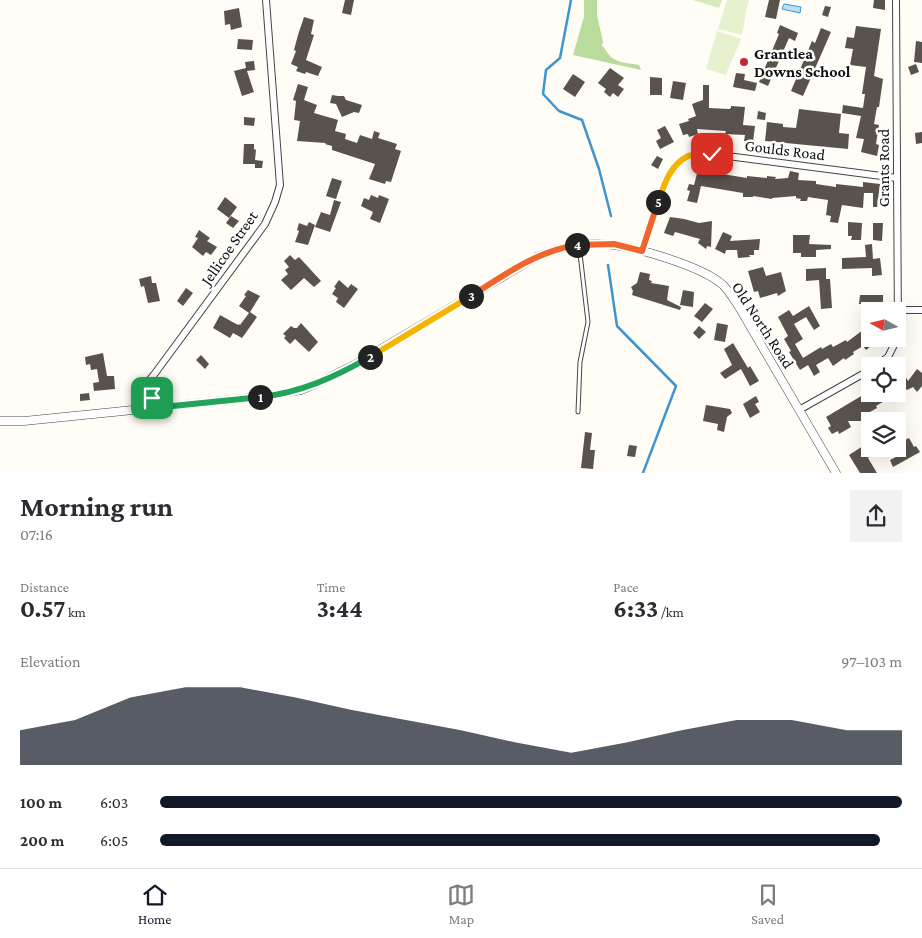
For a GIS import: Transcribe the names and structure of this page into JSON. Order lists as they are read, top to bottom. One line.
{"streets":{"street":["Goulds Road","Grants Road","Jellicoe Street","Old North Road"]},"crossings":[["Goulds Road","Grants Road"],["Goulds Road","Old North Road"],["Jellicoe Street","Old North Road"]],"places":["Grantlea Downs School"],"north":"left","page":{"pins":["5","4","3","2","1"],"heading":["Morning run","07:16"],"stats":[["Distance","0.57 km"],["Time","3:44"],["Pace","6:33 /km"]],"chart":["Elevation","97–103 m"],"list":[{"name":"100 m","note":"6:03"},{"name":"200 m","note":"6:05"}],"tabs":["Home","Map","Saved"]}}
